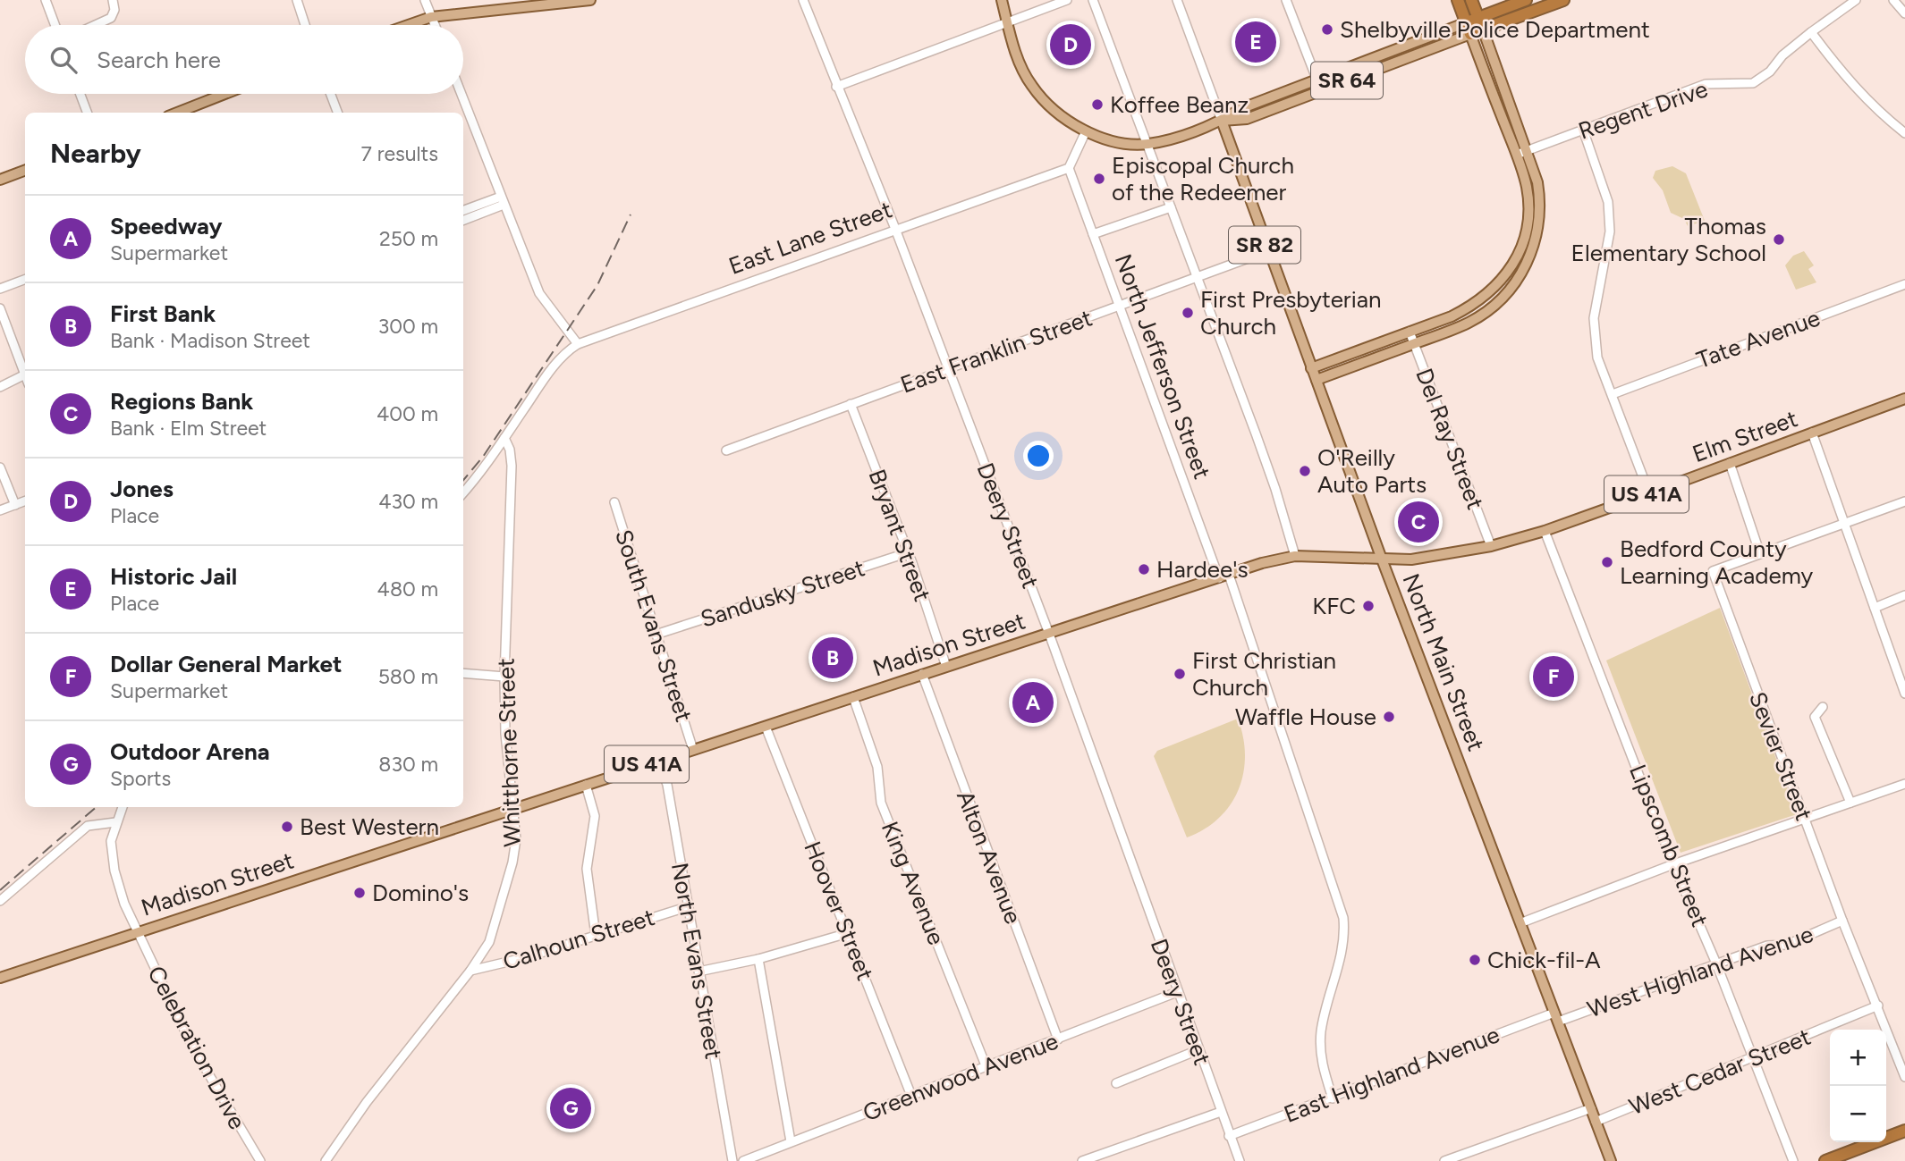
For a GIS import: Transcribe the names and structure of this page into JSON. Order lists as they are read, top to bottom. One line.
{"streets":{"main road":["SR 64","SR 82","Elm Street","US 41A","Madison Street","North Main Street"],"street":["Regent Drive","East Lane Street","Tate Avenue","East Franklin Street","North Jefferson Street","Del Ray Street","Deery Street","Bryant Street","Sandusky Street","South Evans Street","Whitthorne Street","Sevier Street","Lipscomb Street","Alton Avenue","King Avenue","Hoover Street","Calhoun Street","North Evans Street","West Highland Avenue","Celebration Drive","West Cedar Street","East Highland Avenue","Greenwood Avenue"]},"crossings":[["SR 64","North Main Street"],["East Lane Street","North Jefferson Street"],["East Lane Street","Deery Street"],["East Lane Street","Whitthorne Street"],["East Franklin Street","North Jefferson Street"],["East Franklin Street","Deery Street"],["East Franklin Street","Bryant Street"],["East Franklin Street","North Main Street"],["North Jefferson Street","Madison Street"],["North Jefferson Street","East Highland Avenue"],["Elm Street","Del Ray Street"],["Elm Street","Madison Street"],["Elm Street","North Main Street"],["Elm Street","Lipscomb Street"],["Deery Street","Madison Street"],["Deery Street","East Highland Avenue"],["Deery Street","Greenwood Avenue"],["Bryant Street","Sandusky Street"],["Bryant Street","Madison Street"],["Sandusky Street","South Evans Street"],["South Evans Street","Madison Street"],["Madison Street","North Main Street"],["Madison Street","Whitthorne Street"],["Madison Street","Alton Avenue"],["Madison Street","King Avenue"],["Madison Street","Hoover Street"],["Madison Street","North Evans Street"],["Madison Street","Celebration Drive"],["North Main Street","West Highland Avenue"],["North Main Street","West Cedar Street"],["North Main Street","East Highland Avenue"],["Whitthorne Street","Calhoun Street"],["Sevier Street","West Highland Avenue"],["Sevier Street","West Cedar Street"],["Lipscomb Street","West Highland Avenue"],["Lipscomb Street","West Cedar Street"],["Alton Avenue","Greenwood Avenue"],["King Avenue","Greenwood Avenue"],["Hoover Street","Greenwood Avenue"],["Calhoun Street","North Evans Street"],["West Highland Avenue","East Highland Avenue"]],"places":["Shelbyville Police Department","Koffee Beanz","Episcopal Church of the Redeemer","Thomas Elementary School","First Presbyterian Church","O'Reilly Auto Parts","Bedford County Learning Academy","Hardee's","KFC","First Christian Church","Waffle House","Best Western","Domino's","Chick-fil-A"],"page":{"pins":["E","D","C","B","F","A","G"],"search":"Search here","heading":["Nearby","7 results"],"list":[{"mark":"A","name":"Speedway","note":"Supermarket","value":"250 m"},{"mark":"B","name":"First Bank","note":"Bank · Madison Street","value":"300 m"},{"mark":"C","name":"Regions Bank","note":"Bank · Elm Street","value":"400 m"},{"mark":"D","name":"Jones","note":"Place","value":"430 m"},{"mark":"E","name":"Historic Jail","note":"Place","value":"480 m"},{"mark":"F","name":"Dollar General Market","note":"Supermarket","value":"580 m"},{"mark":"G","name":"Outdoor Arena","note":"Sports","value":"830 m"}],"map_buttons":["+","−"]}}
